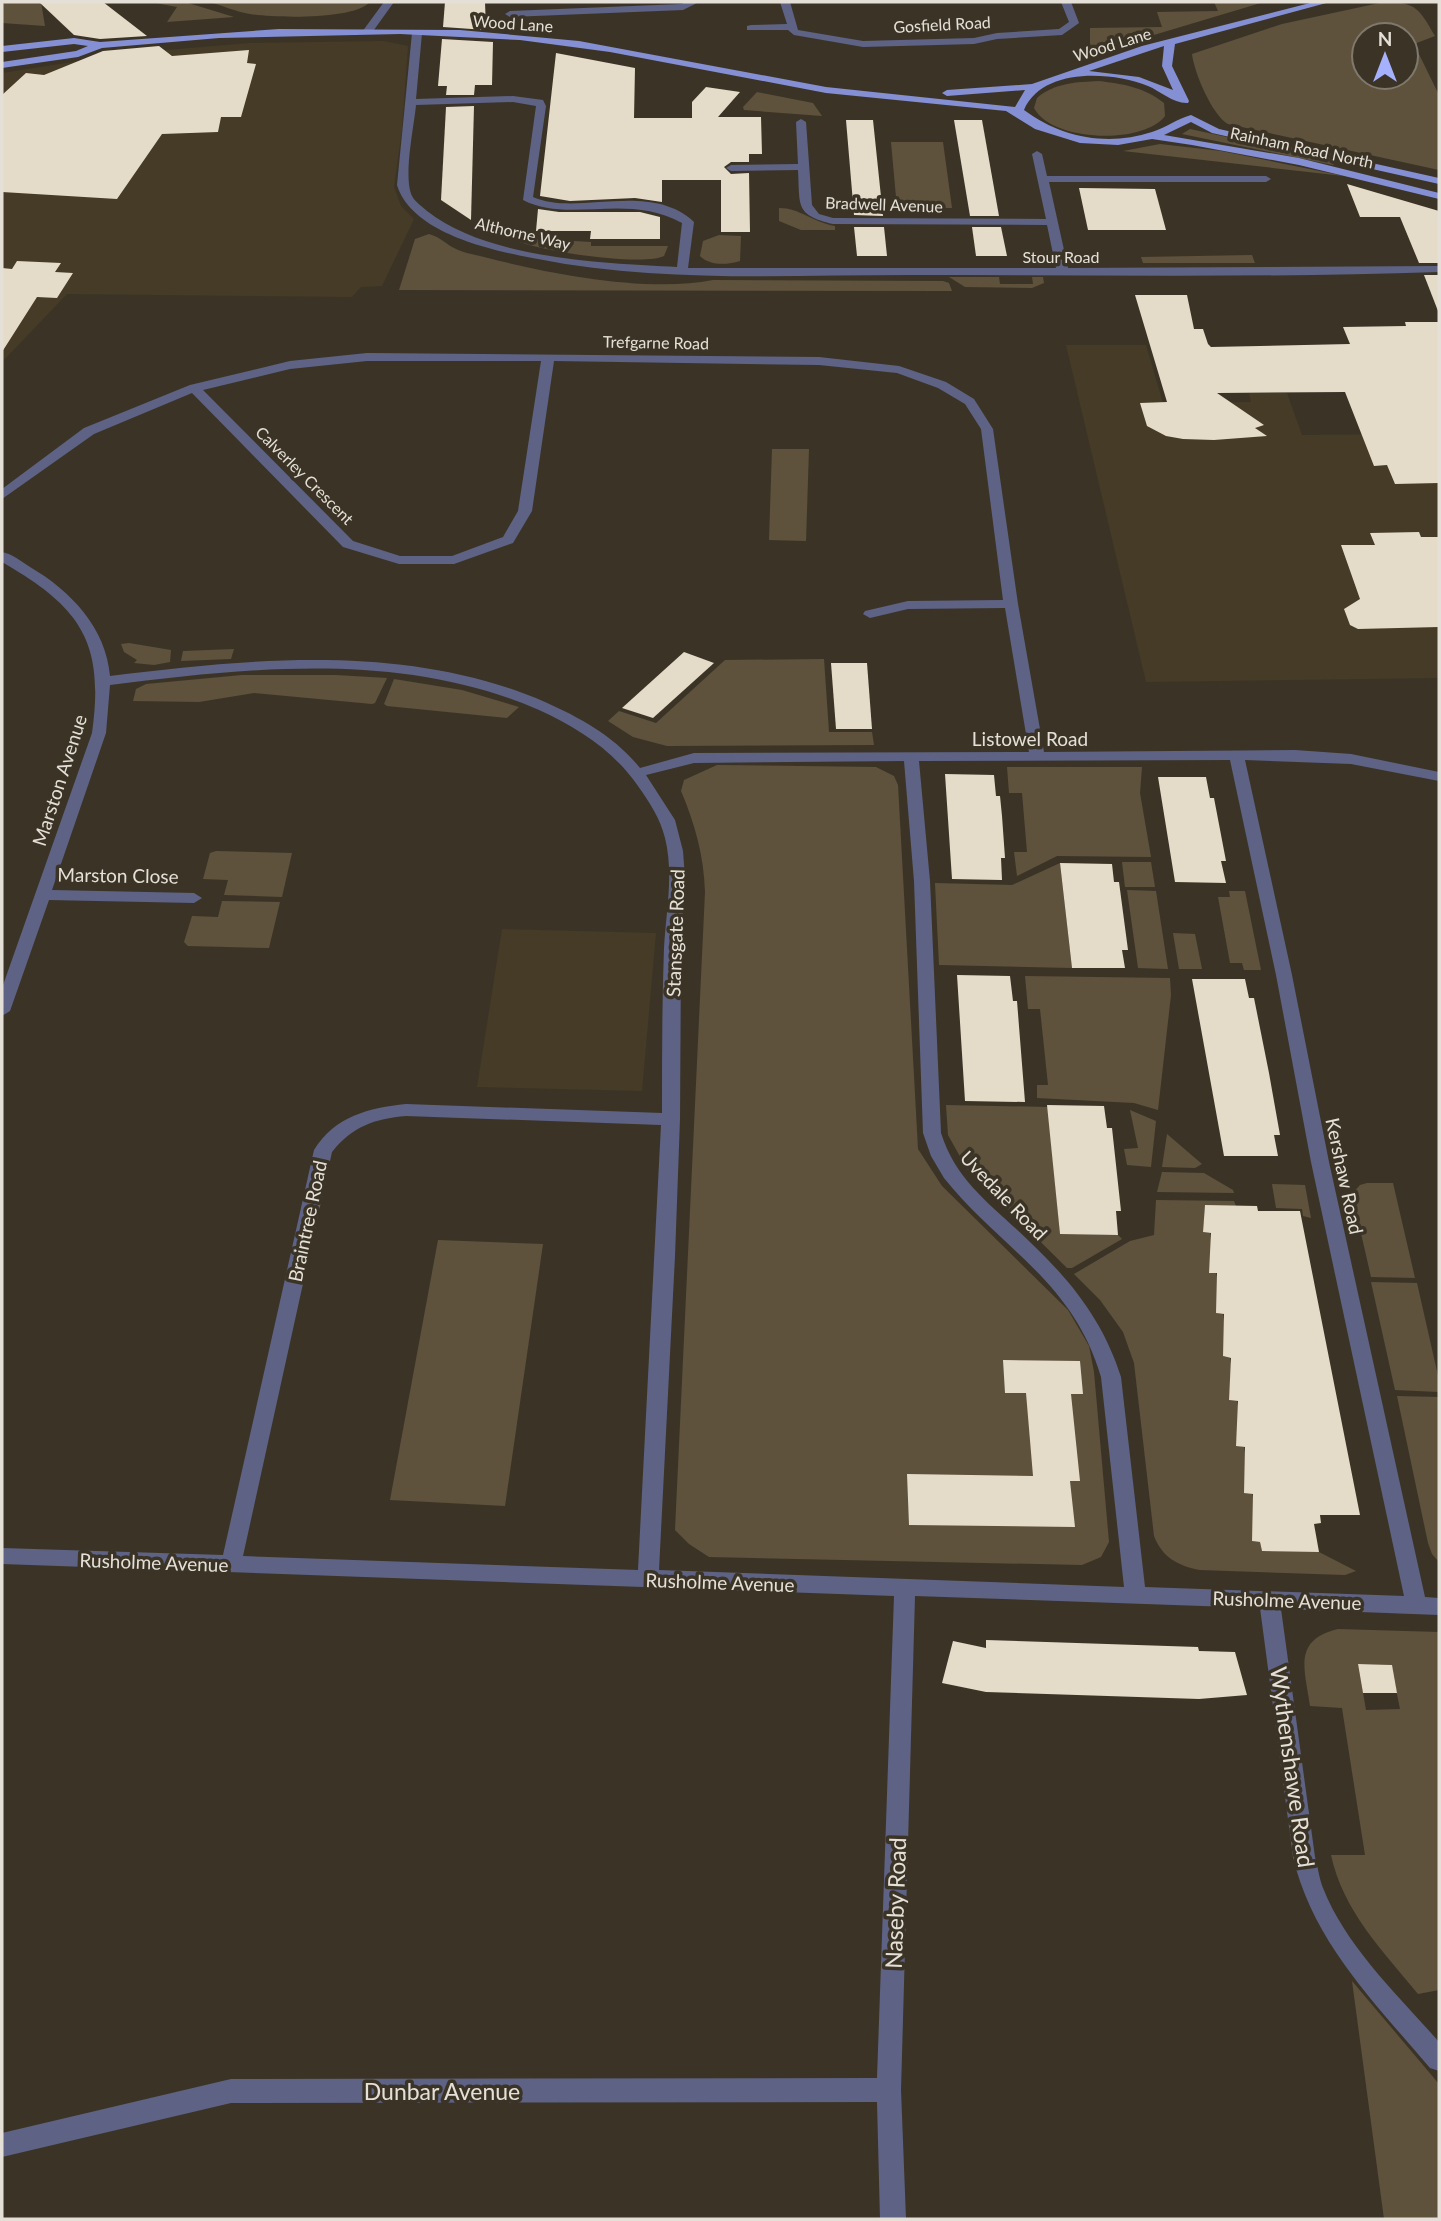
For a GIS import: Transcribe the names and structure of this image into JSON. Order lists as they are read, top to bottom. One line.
{"streets":{"main road":["Wood Lane","Rainham Road North"],"street":["Gosfield Road","Bradwell Avenue","Althorne Way","Stour Road","Trefgarne Road","Calverley Crescent","Listowel Road","Marston Avenue","Marston Close","Stansgate Road","Kershaw Road","Uvedale Road","Braintree Road","Rusholme Avenue","Wythenshawe Road","Naseby Road","Dunbar Avenue"]},"crossings":[["Wood Lane","Rainham Road North"],["Wood Lane","Althorne Way"],["Althorne Way","Stour Road"],["Trefgarne Road","Calverley Crescent"],["Trefgarne Road","Listowel Road"],["Listowel Road","Stansgate Road"],["Listowel Road","Kershaw Road"],["Listowel Road","Uvedale Road"],["Marston Avenue","Marston Close"],["Marston Avenue","Stansgate Road"],["Stansgate Road","Braintree Road"],["Stansgate Road","Rusholme Avenue"],["Kershaw Road","Rusholme Avenue"],["Uvedale Road","Rusholme Avenue"],["Braintree Road","Rusholme Avenue"],["Rusholme Avenue","Wythenshawe Road"],["Rusholme Avenue","Naseby Road"],["Naseby Road","Dunbar Avenue"]],"north":"top"}
